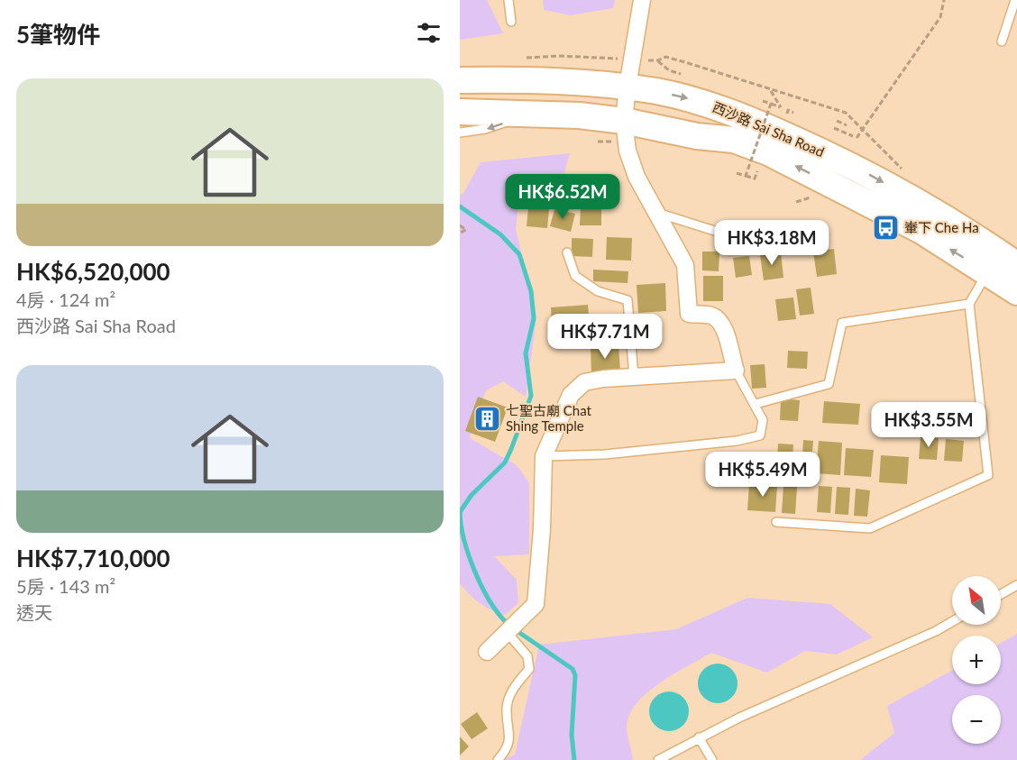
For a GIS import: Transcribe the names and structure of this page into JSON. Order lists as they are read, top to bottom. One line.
{"streets":{"main road":["西沙路 Sai Sha Road"]},"places":{"bus stop":["輋下 Che Ha"],"building":["七聖古廟 Chat Shing Temple"]},"north":"top left","page":{"heading":"5筆物件","list":[{"name":"HK$6,520,000","note":"4房 · 124 m² · 西沙路 Sai Sha Road"},{"name":"HK$7,710,000","note":"5房 · 143 m² · 透天"}],"price":["HK$6.52M","HK$3.18M","HK$7.71M","HK$3.55M","HK$5.49M"],"map_buttons":["+","−"]}}
